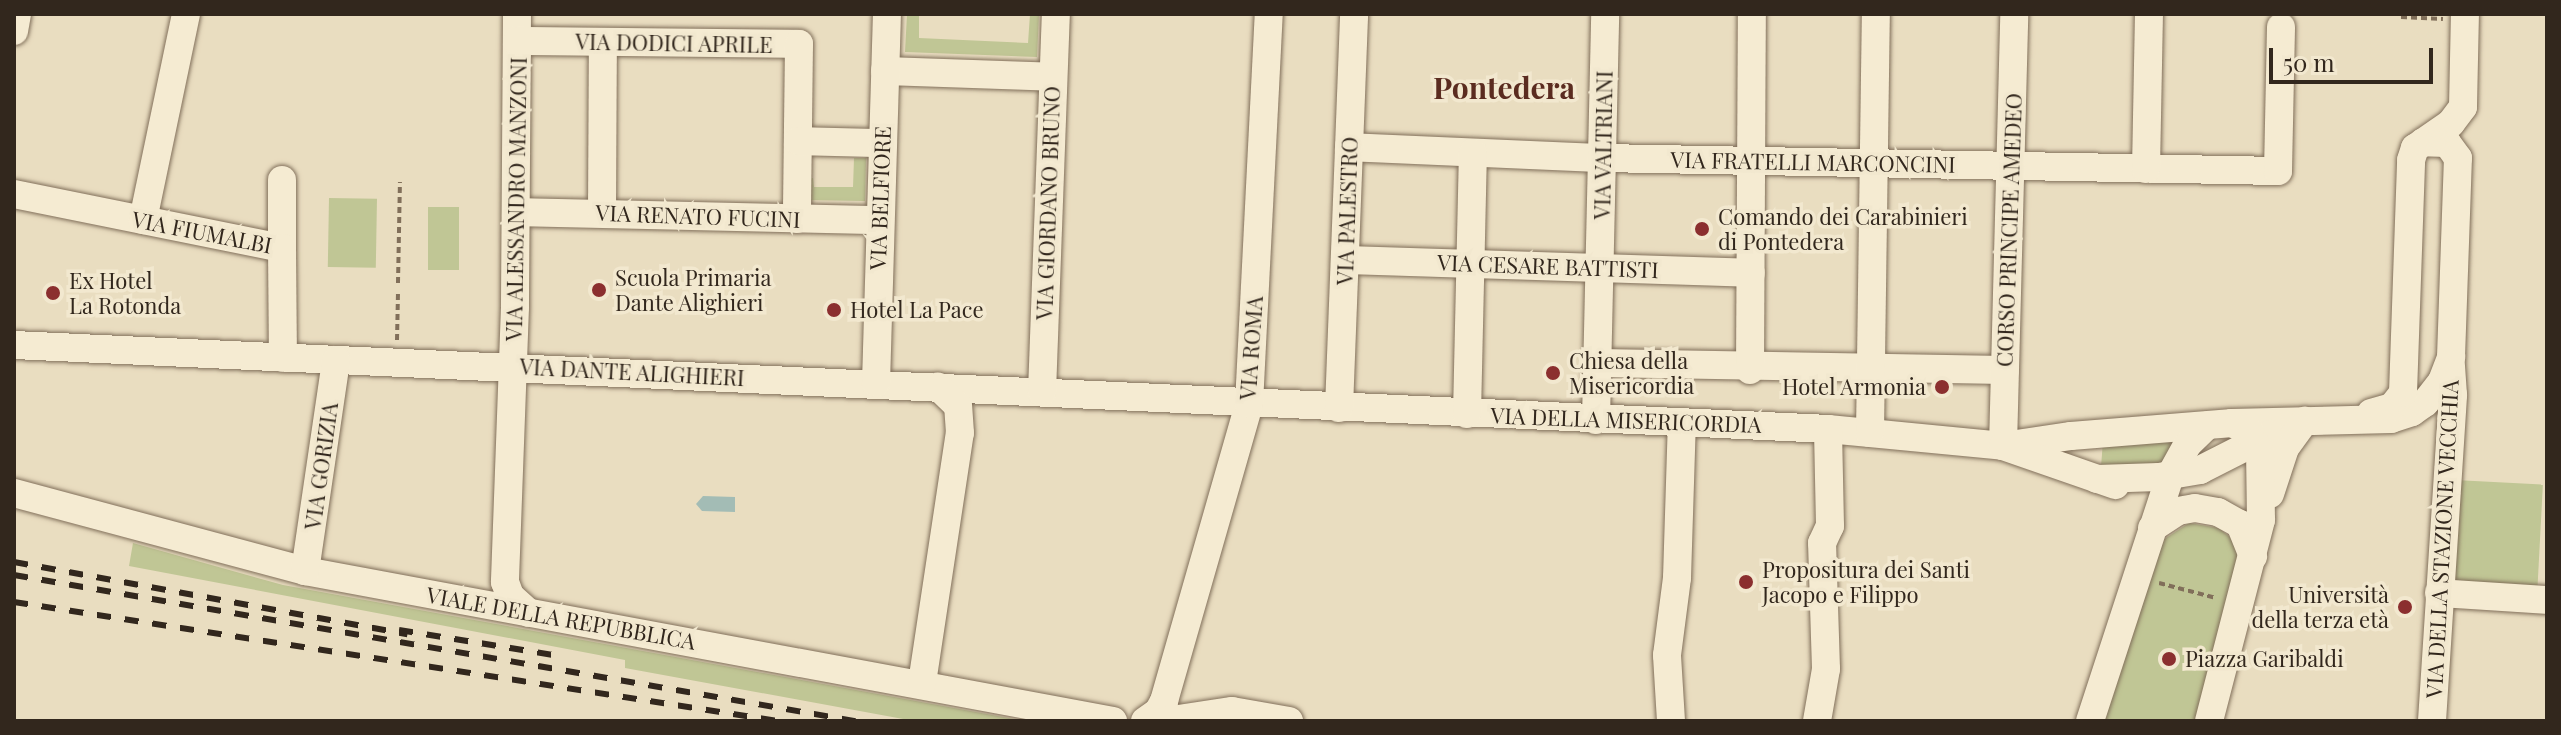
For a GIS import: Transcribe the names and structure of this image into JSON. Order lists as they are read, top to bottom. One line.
{"streets":{"street":["VIA DODICI APRILE","VIA VALTRIANI","VIA FRATELLI MARCONCINI","VIA BELFIORE","VIA ALESSANDRO MANZONI","VIA GIORDANO BRUNO","VIA PALESTRO","VIA RENATO FUCINI","CORSO PRINCIPE AMEDEO","VIA FIUMALBI","VIA CESARE BATTISTI","VIA ROMA","VIA DANTE ALIGHIERI","VIA DELLA MISERICORDIA","VIA GORIZIA","VIA DELLA STAZIONE VECCHIA","VIALE DELLA REPUBBLICA"]},"crossings":[["VIA DODICI APRILE","VIA ALESSANDRO MANZONI"],["VIA DODICI APRILE","VIA RENATO FUCINI"],["VIA VALTRIANI","VIA FRATELLI MARCONCINI"],["VIA VALTRIANI","VIA CESARE BATTISTI"],["VIA VALTRIANI","VIA DELLA MISERICORDIA"],["VIA FRATELLI MARCONCINI","VIA PALESTRO"],["VIA FRATELLI MARCONCINI","CORSO PRINCIPE AMEDEO"],["VIA BELFIORE","VIA RENATO FUCINI"],["VIA BELFIORE","VIA DANTE ALIGHIERI"],["VIA ALESSANDRO MANZONI","VIA RENATO FUCINI"],["VIA ALESSANDRO MANZONI","VIA DANTE ALIGHIERI"],["VIA ALESSANDRO MANZONI","VIALE DELLA REPUBBLICA"],["VIA GIORDANO BRUNO","VIA DANTE ALIGHIERI"],["VIA PALESTRO","VIA CESARE BATTISTI"],["VIA PALESTRO","VIA DELLA MISERICORDIA"],["CORSO PRINCIPE AMEDEO","VIA DELLA MISERICORDIA"],["VIA FIUMALBI","VIA DANTE ALIGHIERI"],["VIA ROMA","VIA DANTE ALIGHIERI"],["VIA ROMA","VIA DELLA MISERICORDIA"],["VIA DANTE ALIGHIERI","VIA DELLA MISERICORDIA"],["VIA DANTE ALIGHIERI","VIA GORIZIA"],["VIA GORIZIA","VIALE DELLA REPUBBLICA"]],"districts":["Pontedera"],"places":["Comando dei Carabinieri di Pontedera","Scuola Primaria Dante Alighieri","Ex Hotel La Rotonda","Hotel La Pace","Chiesa della Misericordia","Hotel Armonia","Propositura dei Santi Jacopo e Filippo","Università della terza età","Piazza Garibaldi"],"scale_bar":"50 m"}
